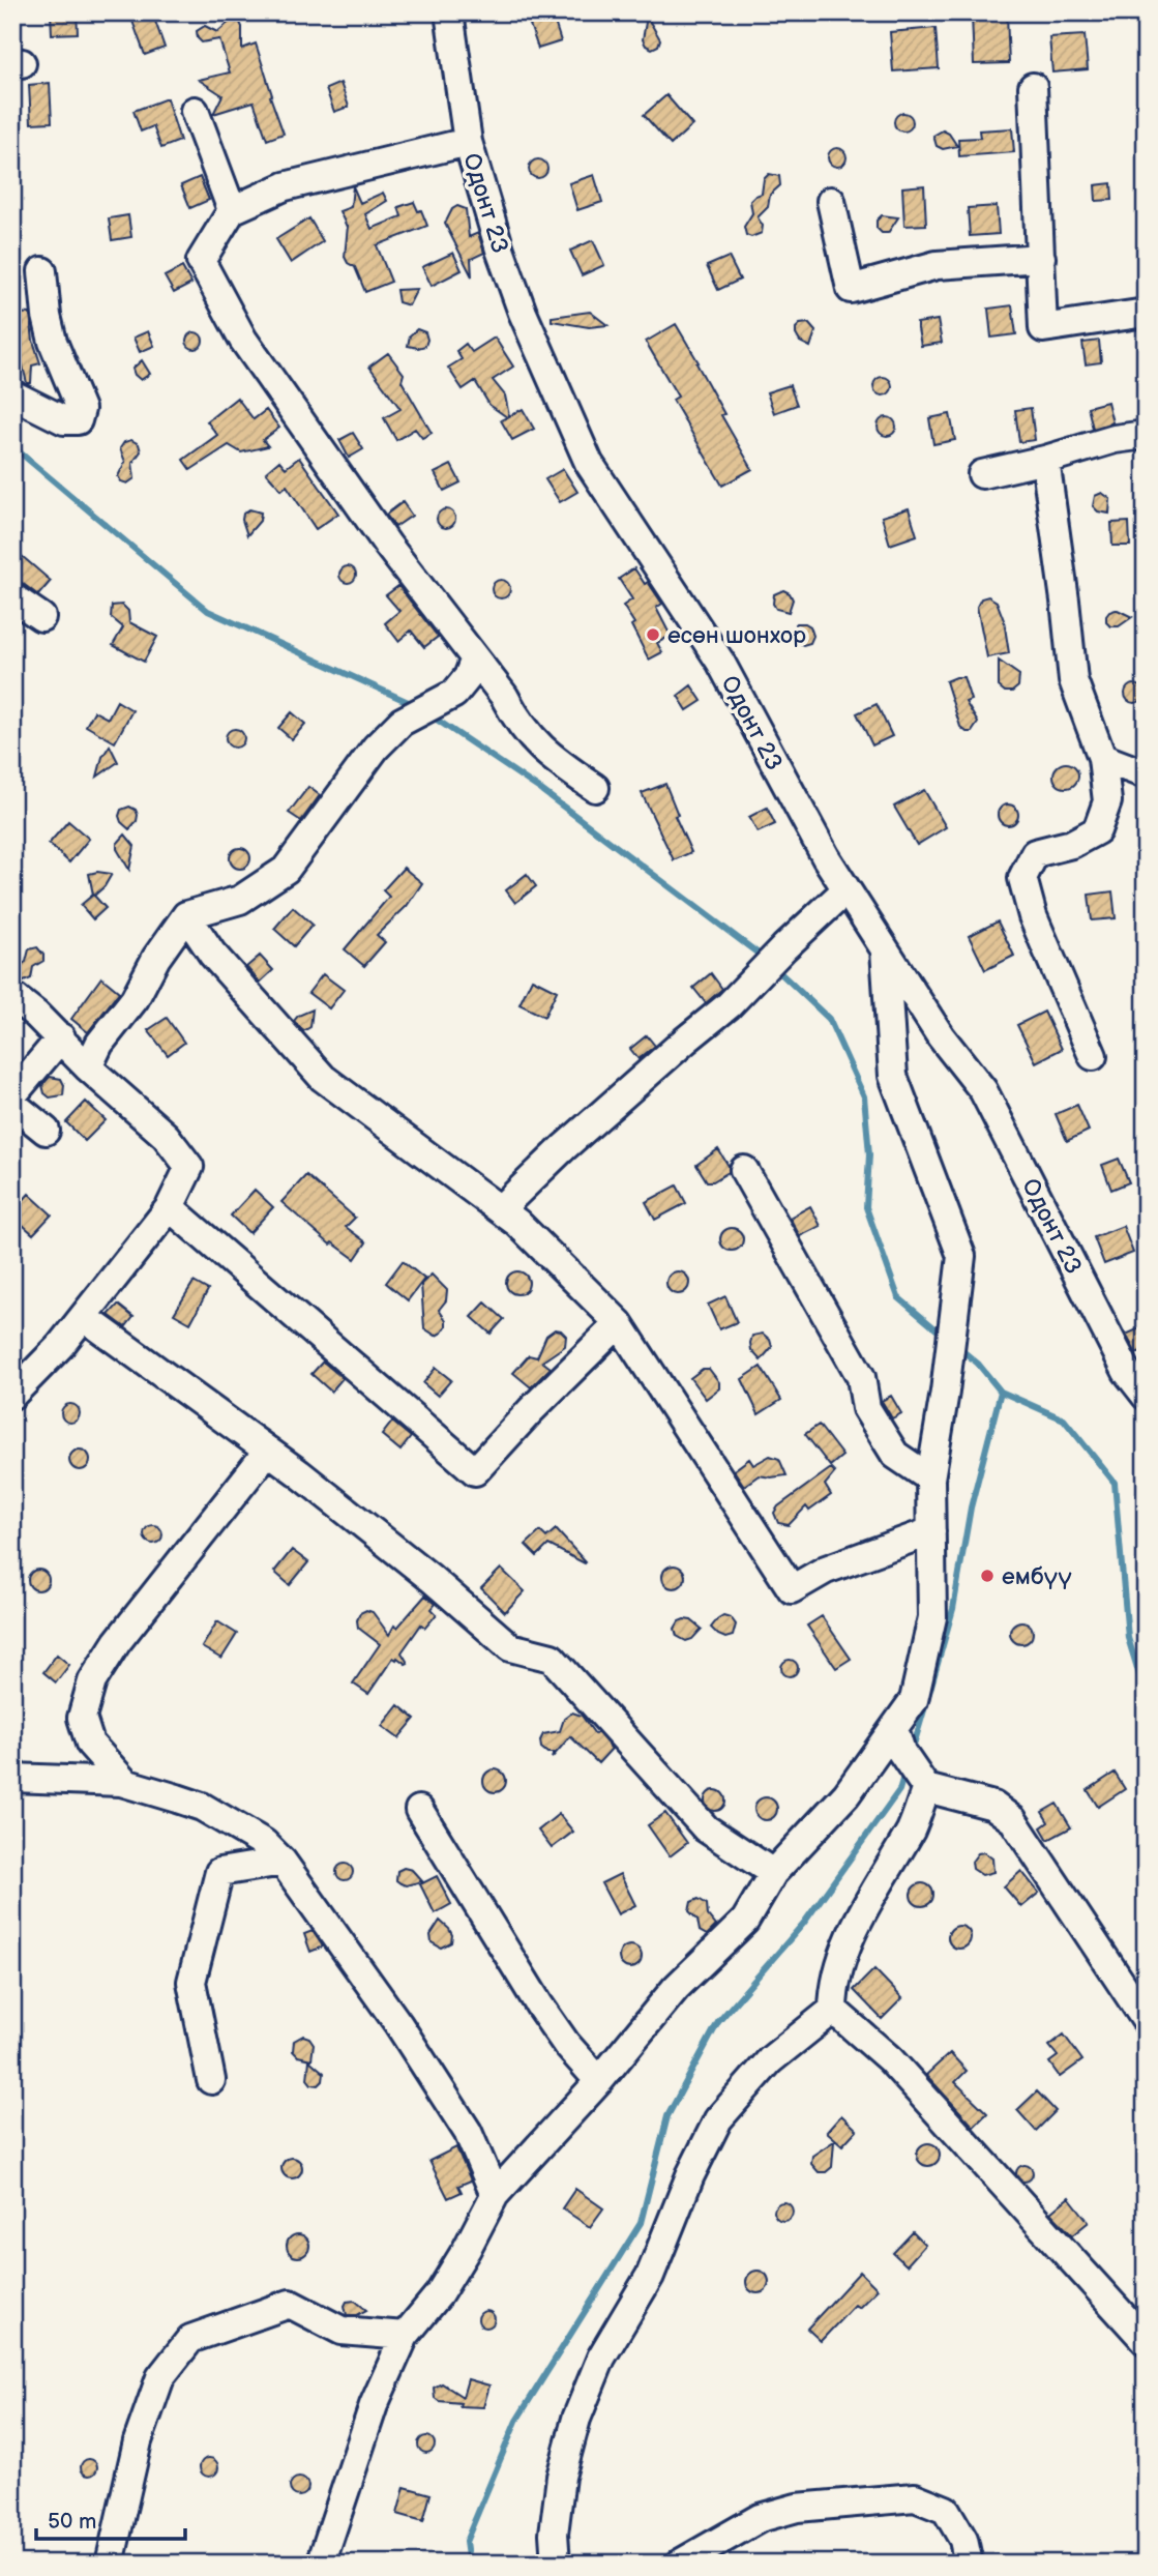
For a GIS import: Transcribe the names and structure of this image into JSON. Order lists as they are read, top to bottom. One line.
{"streets":{"street":["Одонт 23"]},"places":["есөн шонхор","ембүү"],"scale_bar":"50 m"}
